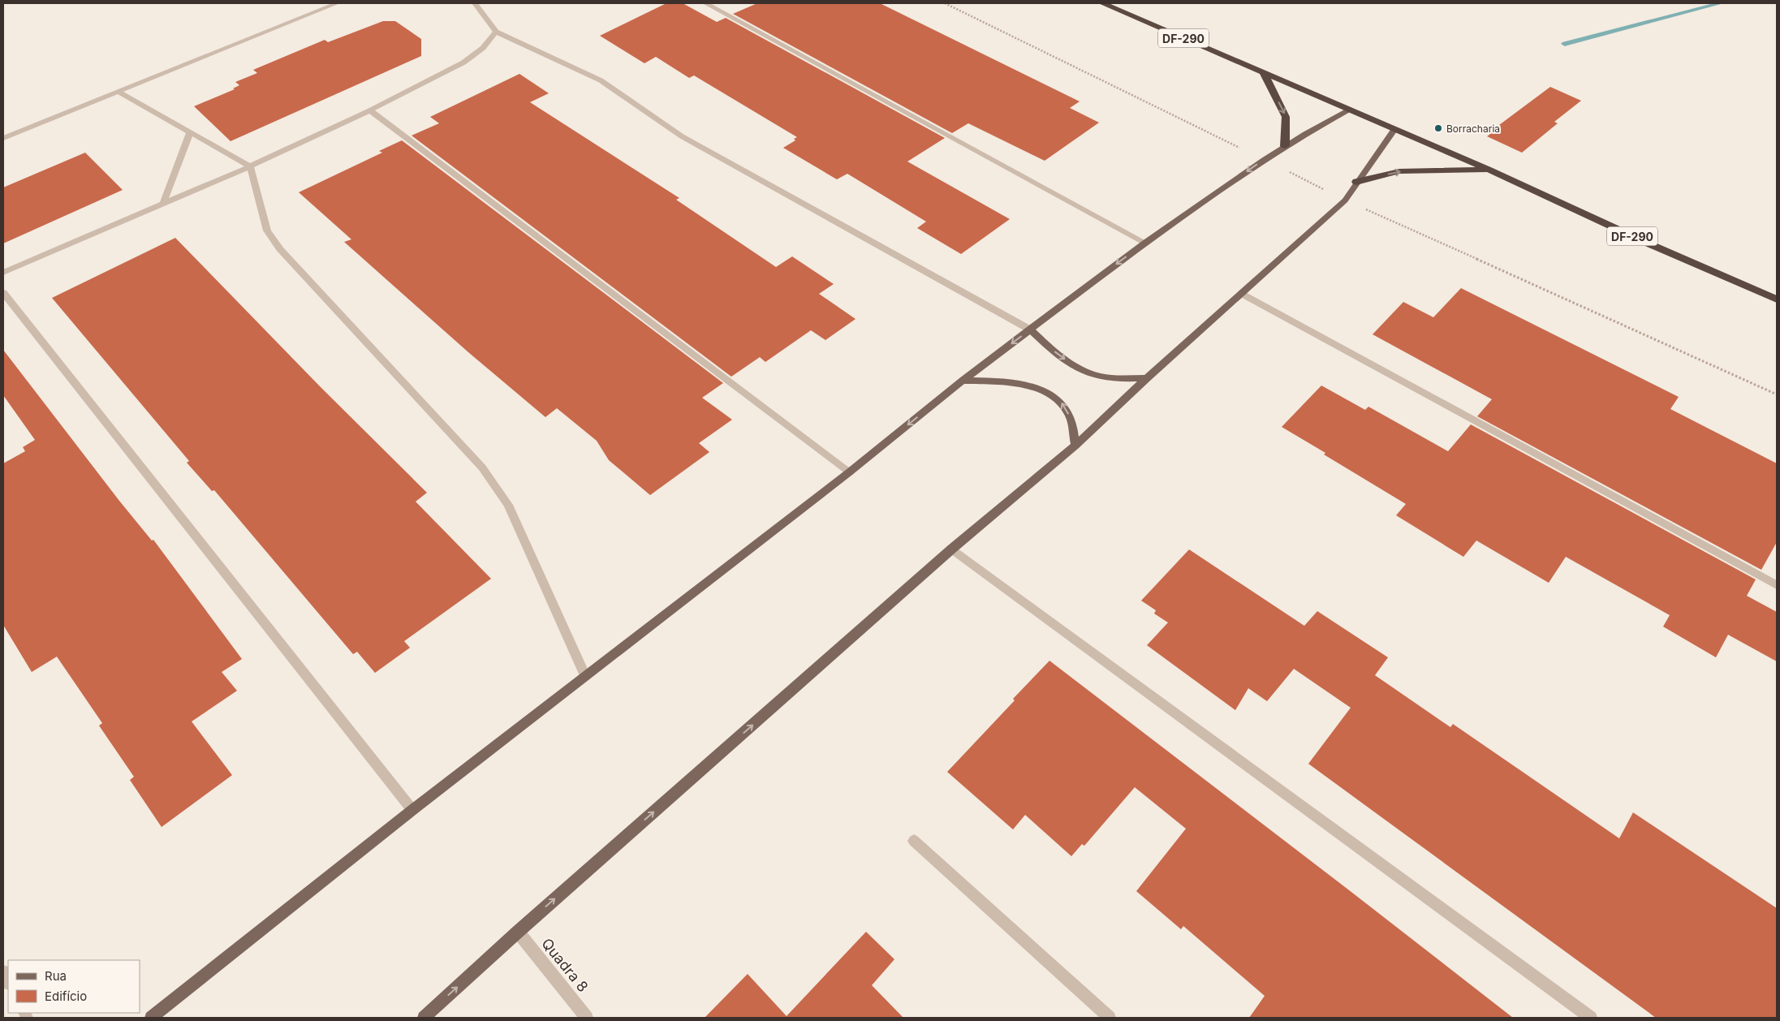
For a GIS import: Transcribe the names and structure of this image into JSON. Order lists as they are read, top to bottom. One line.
{"streets":{"highway":["DF-290"],"street":["Quadra 8"]},"places":["Borracharia"],"legend":["Rua","Edifício"]}
